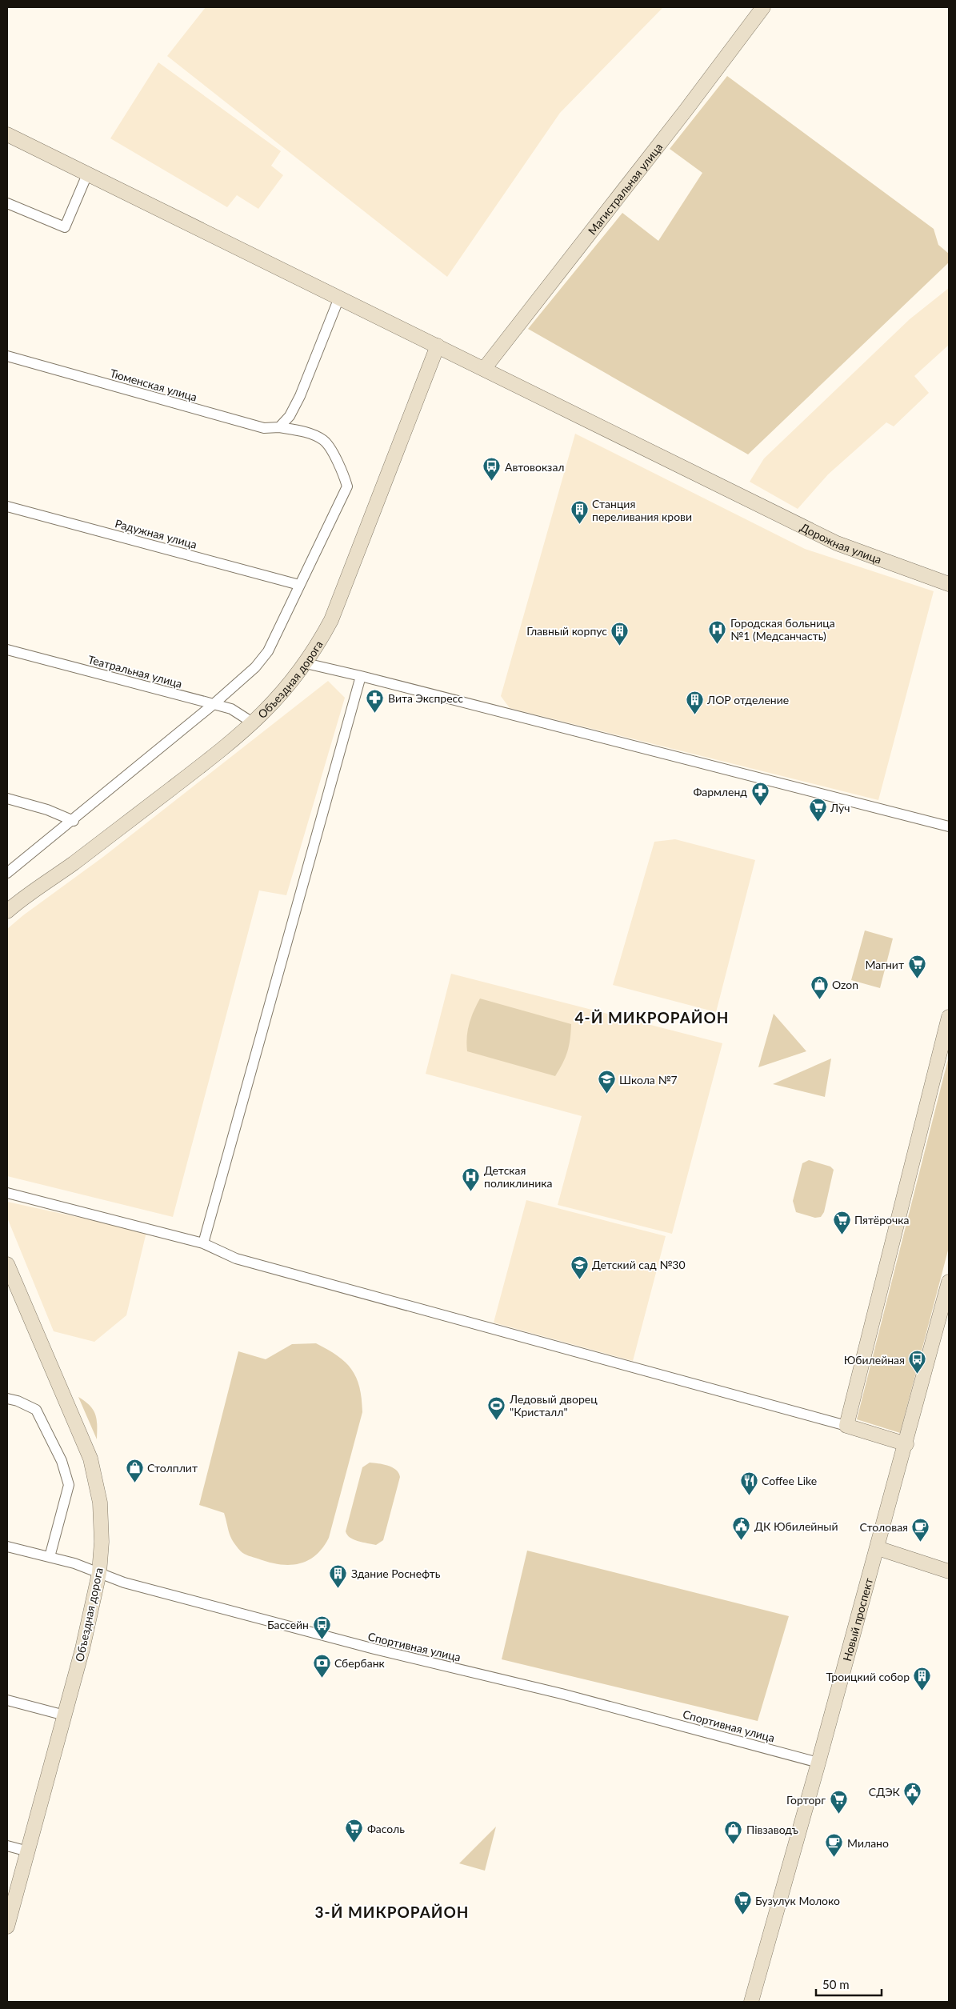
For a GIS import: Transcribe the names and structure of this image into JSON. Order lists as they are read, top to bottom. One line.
{"streets":{"main road":["Магистральная улица","Дорожная улица","Объездная дорога","Новый проспект"],"street":["Тюменская улица","Радужная улица","Театральная улица","Спортивная улица"]},"crossings":[["Магистральная улица","Дорожная улица"],["Тюменская улица","Радужная улица"],["Дорожная улица","Объездная дорога"],["Театральная улица","Объездная дорога"],["Объездная дорога","Спортивная улица"],["Новый проспект","Спортивная улица"]],"districts":["4-Й МИКРОРАЙОН","3-Й МИКРОРАЙОН"],"places":{"bus stop":["Автовокзал","Юбилейная","Бассейн"],"building":["Станция переливания крови","Главный корпус","ЛОР отделение","Здание Роснефть","Троицкий собор"],"hospital":["Городская больница №1 (Медсанчасть)","Детская поликлиника"],"pharmacy":["Вита Экспресс","Фармленд"],"supermarket":["Луч","Магнит","Пятёрочка","Горторг","Фасоль","Бузулук Молоко"],"shop":["Ozon","Столплит","Півзаводъ"],"school or university":["Школа №7","Детский сад №30"],"sports":["Ледовый дворец \"Кристалл\""],"restaurant":["Coffee Like"],"public building":["ДК Юбилейный","СДЭК"],"cafe":["Столовая","Милано"],"bank":["Сбербанк"]},"scale_bar":"50 m"}
